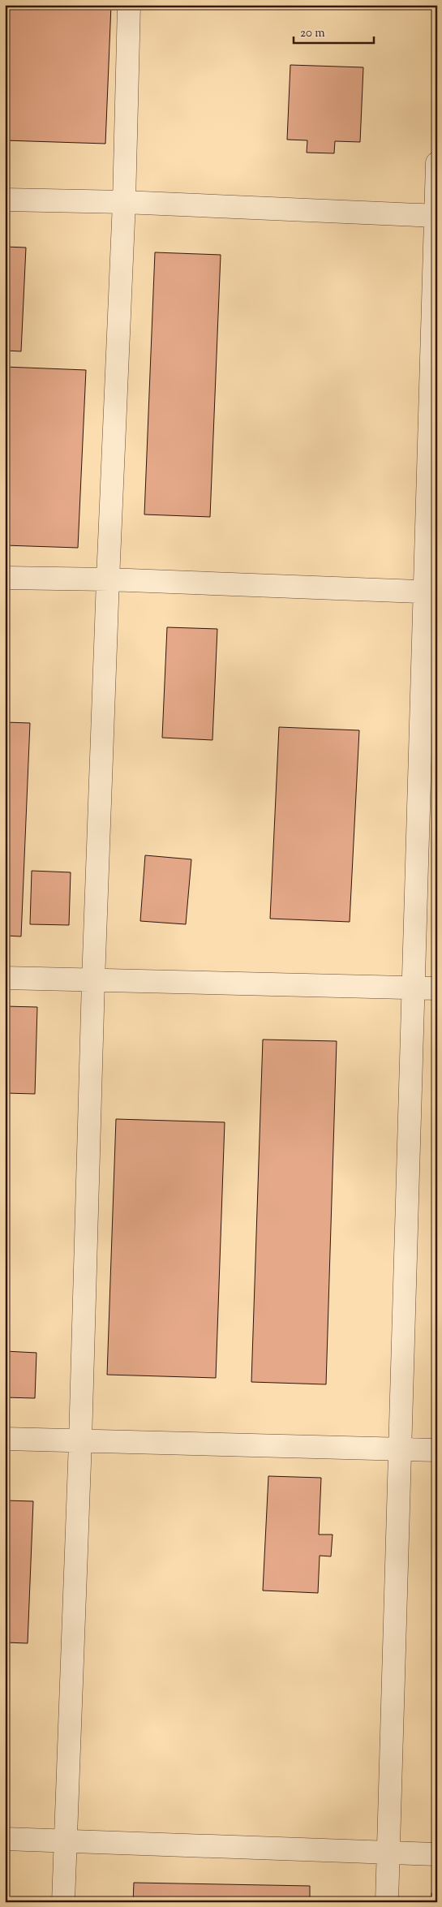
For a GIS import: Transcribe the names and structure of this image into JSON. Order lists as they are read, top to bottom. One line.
{"scale_bar":"20 m"}
